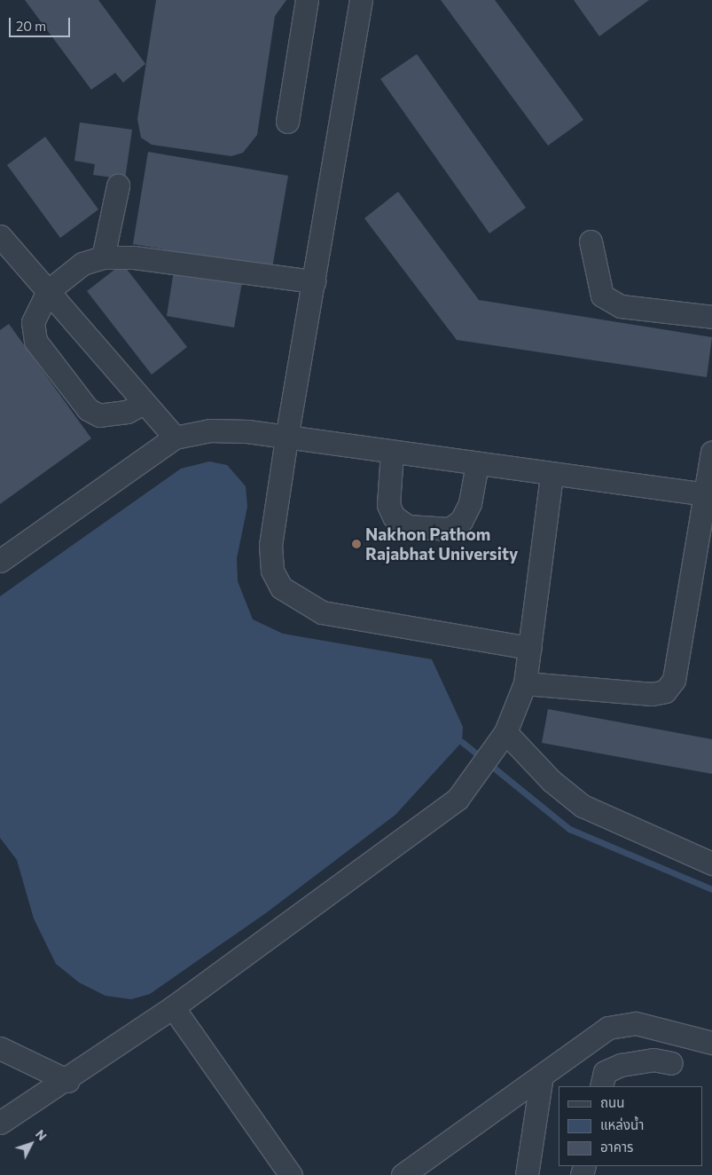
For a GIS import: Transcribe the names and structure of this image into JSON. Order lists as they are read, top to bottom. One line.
{"places":["Nakhon Pathom Rajabhat University"],"legend":["ถนน","แหล่งน้ำ","อาคาร"],"scale_bar":"20 m","north":"top right"}
